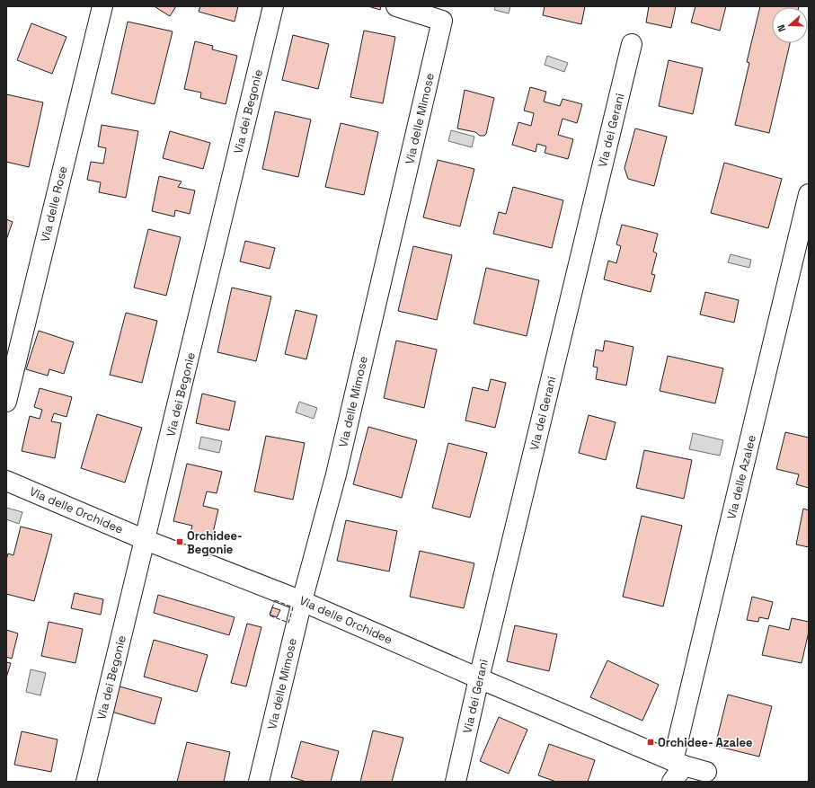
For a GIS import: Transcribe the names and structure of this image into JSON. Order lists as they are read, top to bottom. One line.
{"streets":{"street":["Via dei Begonie","Via delle Mimose","Via dei Gerani","Via delle Rose","Via delle Azalee","Via delle Orchidee"]},"crossings":[["Via dei Begonie","Via delle Orchidee"],["Via delle Mimose","Via delle Orchidee"],["Via dei Gerani","Via delle Orchidee"],["Via delle Azalee","Via delle Orchidee"]],"places":{"transit":["Orchidee- Begonie","Orchidee- Azalee"]},"north":"left"}
